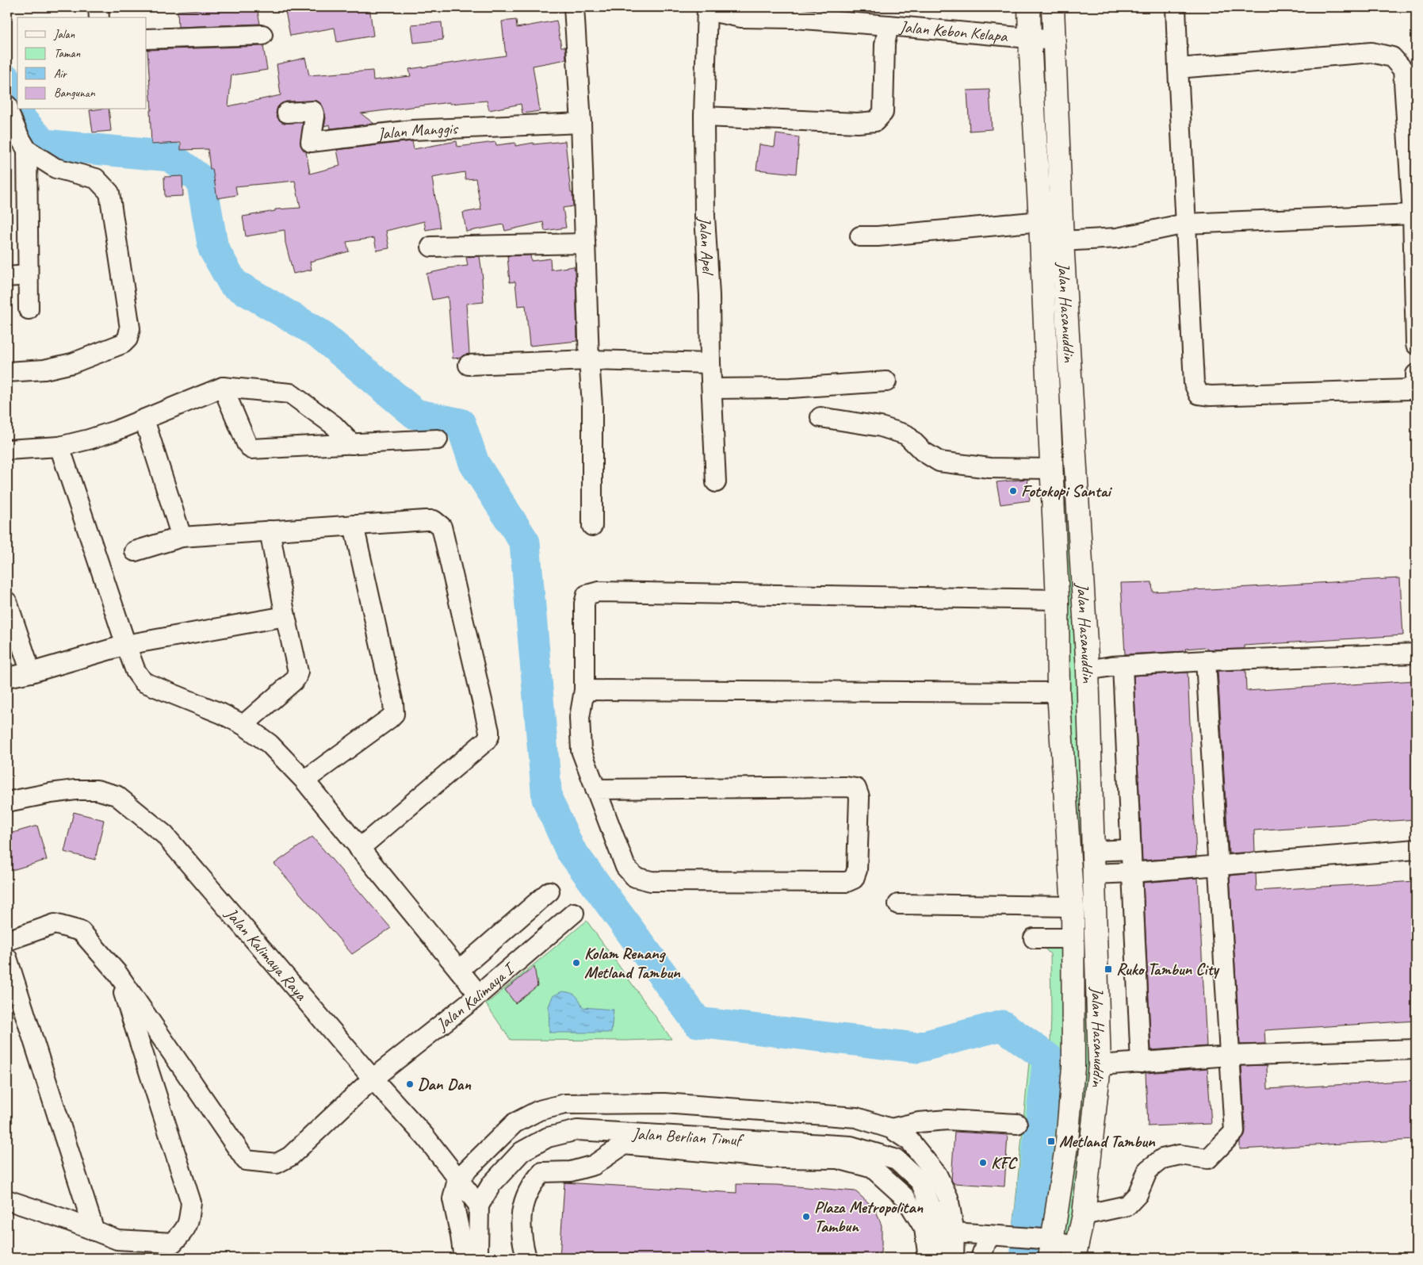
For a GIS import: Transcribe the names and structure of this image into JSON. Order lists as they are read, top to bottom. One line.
{"streets":{"highway":["Jalan Hasanuddin"],"street":["Jalan Kebon Kelapa","Jalan Manggis","Jalan Apel","Jalan Kalimaya Raya","Jalan Kalimaya I","Jalan Berlian Timuf"]},"crossings":[["Jalan Kebon Kelapa","Jalan Hasanuddin"],["Jalan Kalimaya Raya","Jalan Kalimaya I"],["Jalan Kalimaya Raya","Jalan Berlian Timuf"]],"places":{"other":["Fotokopi Santai","Kolam Renang Metland Tambun","Dan Dan","KFC","Plaza Metropolitan Tambun"],"transit":["Ruko Tambun City","Metland Tambun"]},"legend":["Jalan","Taman","Air","Bangunan"]}
